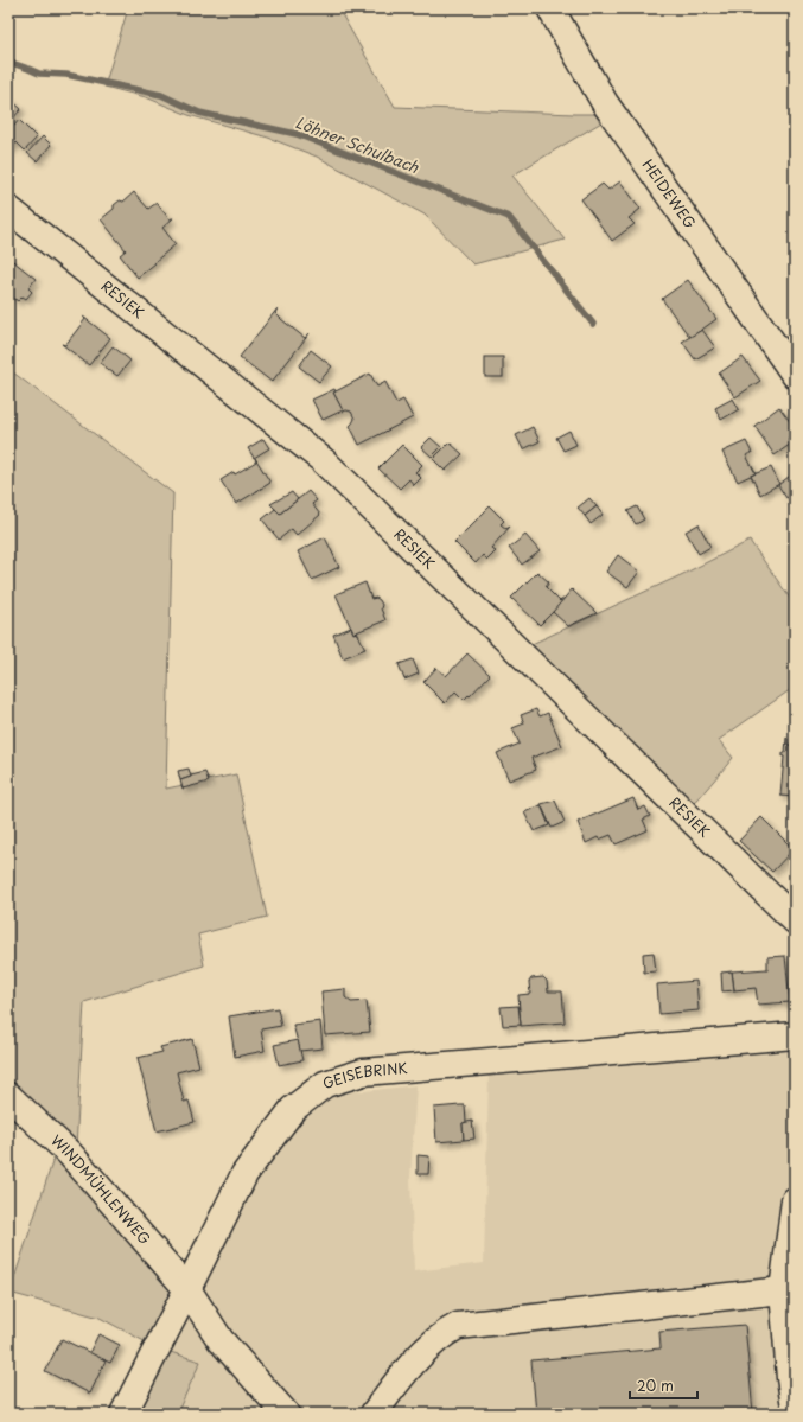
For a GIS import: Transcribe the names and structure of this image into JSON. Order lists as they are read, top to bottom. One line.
{"streets":{"street":["HEIDEWEG","RESIEK","GEISEBRINK","WINDMÜHLENWEG"]},"crossings":[["GEISEBRINK","WINDMÜHLENWEG"]],"water":["Löhner Schulbach"],"scale_bar":"20 m"}
